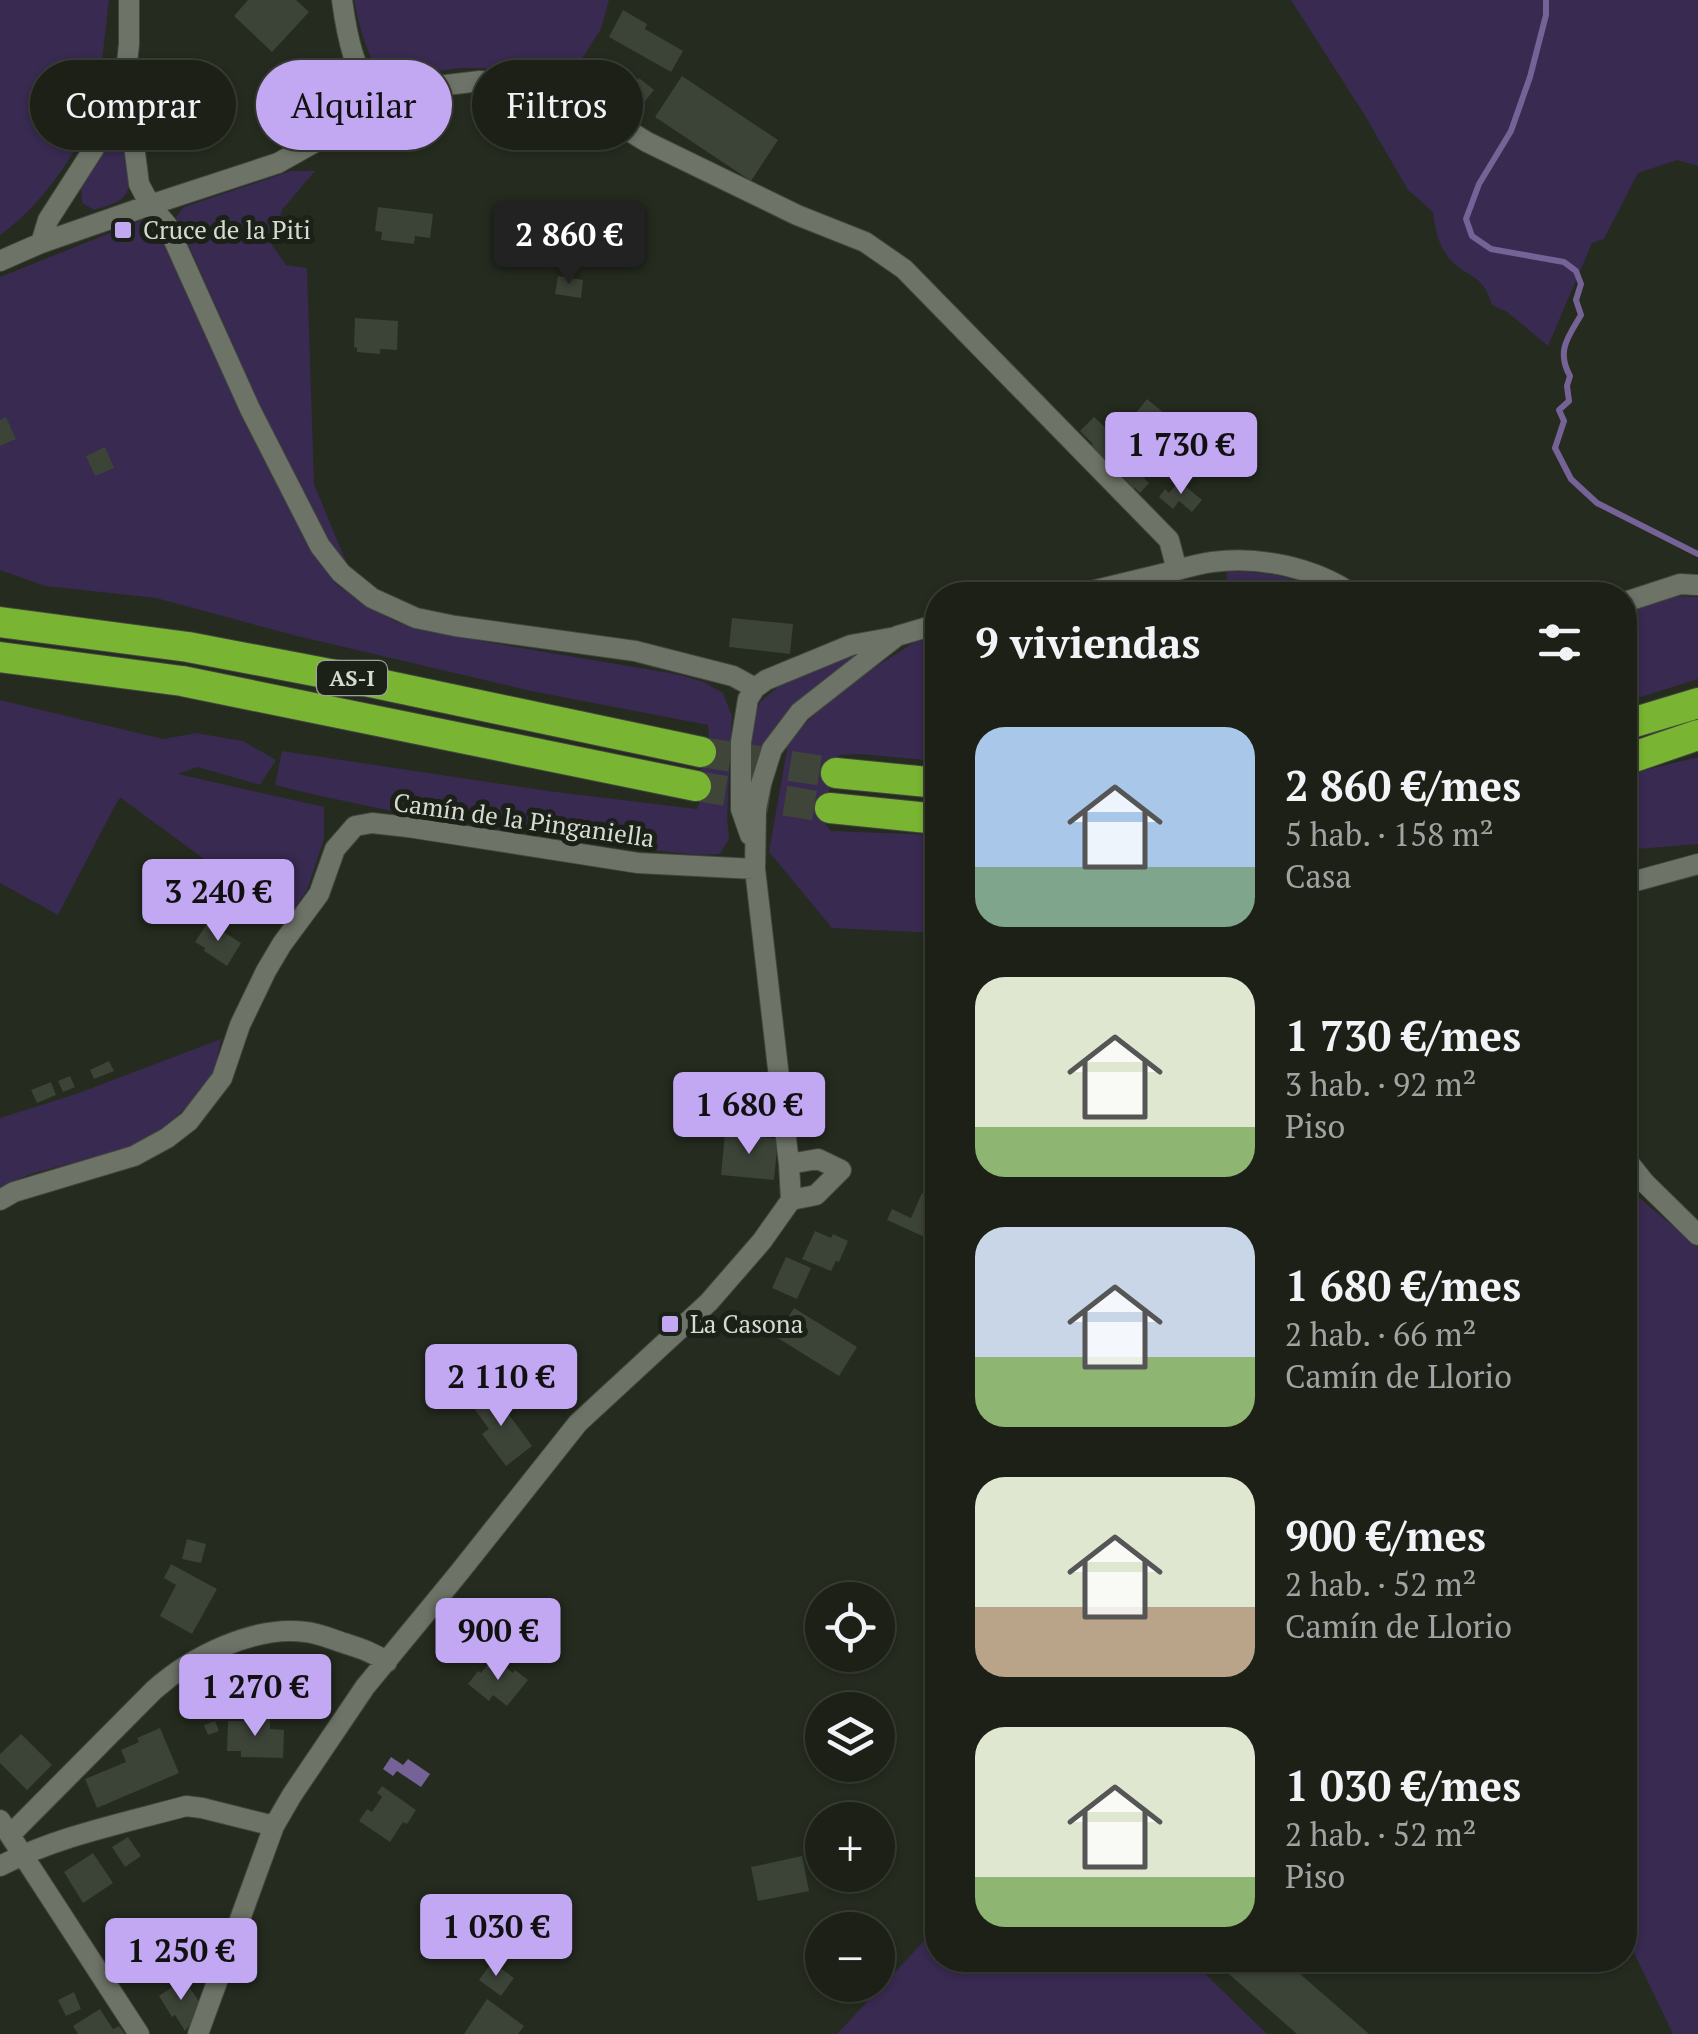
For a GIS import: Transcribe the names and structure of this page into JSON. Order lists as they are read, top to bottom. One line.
{"streets":{"highway":["AS-I"],"street":["Camín de la Pinganiella"]},"places":{"transit":["Cruce de la Piti","La Casona"]},"page":{"chip":["Comprar","Alquilar","Filtros"],"price":["2 860 €","1 730 €","3 240 €","1 680 €","2 110 €","900 €","1 270 €","1 030 €","1 250 €"],"heading":"9 viviendas","list":[{"name":"2 860 €/mes","note":"5 hab. · 158 m² · Casa"},{"name":"1 730 €/mes","note":"3 hab. · 92 m² · Piso"},{"name":"1 680 €/mes","note":"2 hab. · 66 m² · Camín de Llorio"},{"name":"900 €/mes","note":"2 hab. · 52 m² · Camín de Llorio"},{"name":"1 030 €/mes","note":"2 hab. · 52 m² · Piso"}],"map_buttons":["+","−"]}}
